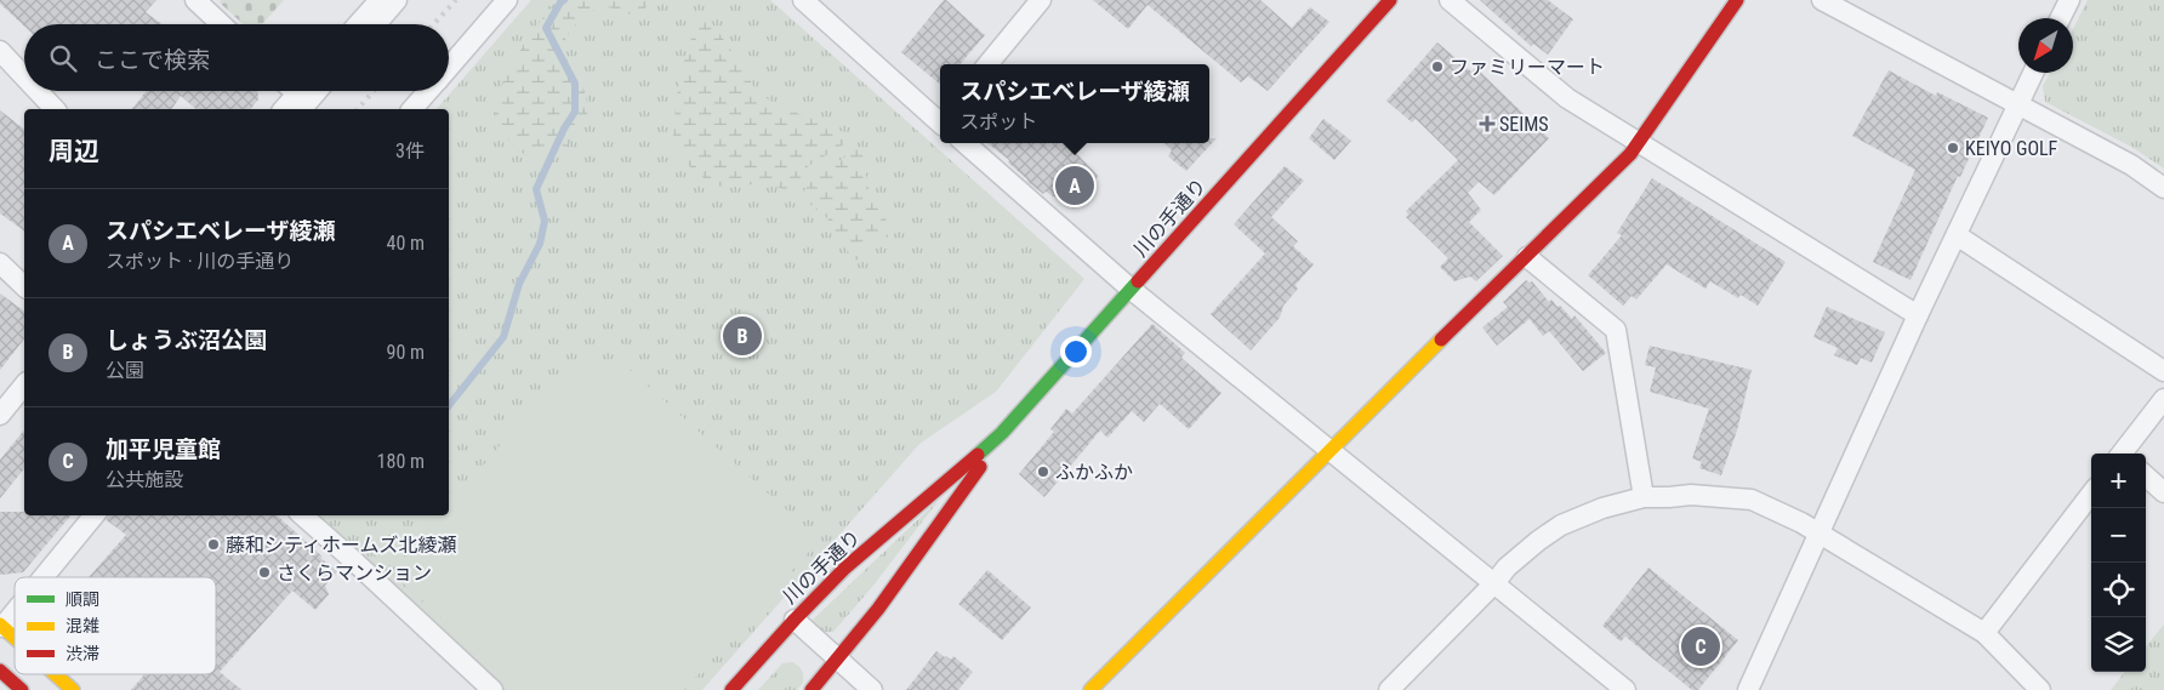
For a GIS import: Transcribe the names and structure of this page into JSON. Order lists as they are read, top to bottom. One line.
{"streets":{"main road":["川の手通り"]},"places":{"other":["ファミリーマート","KEIYO GOLF","ふかふか","藤和シティホームズ北綾瀬","さくらマンション"],"health":["SEIMS"]},"legend":["順調","混雑","渋滞"],"north":"bottom left","page":{"search":"ここで検索","popup":["スパシエベレーザ綾瀬","スポット"],"heading":["周辺","3件"],"pins":["A","B","C"],"list":[{"mark":"A","name":"スパシエベレーザ綾瀬","note":"スポット · 川の手通り","value":"40 m"},{"mark":"B","name":"しょうぶ沼公園","note":"公園","value":"90 m"},{"mark":"C","name":"加平児童館","note":"公共施設","value":"180 m"}],"map_buttons":["+","−"]}}
